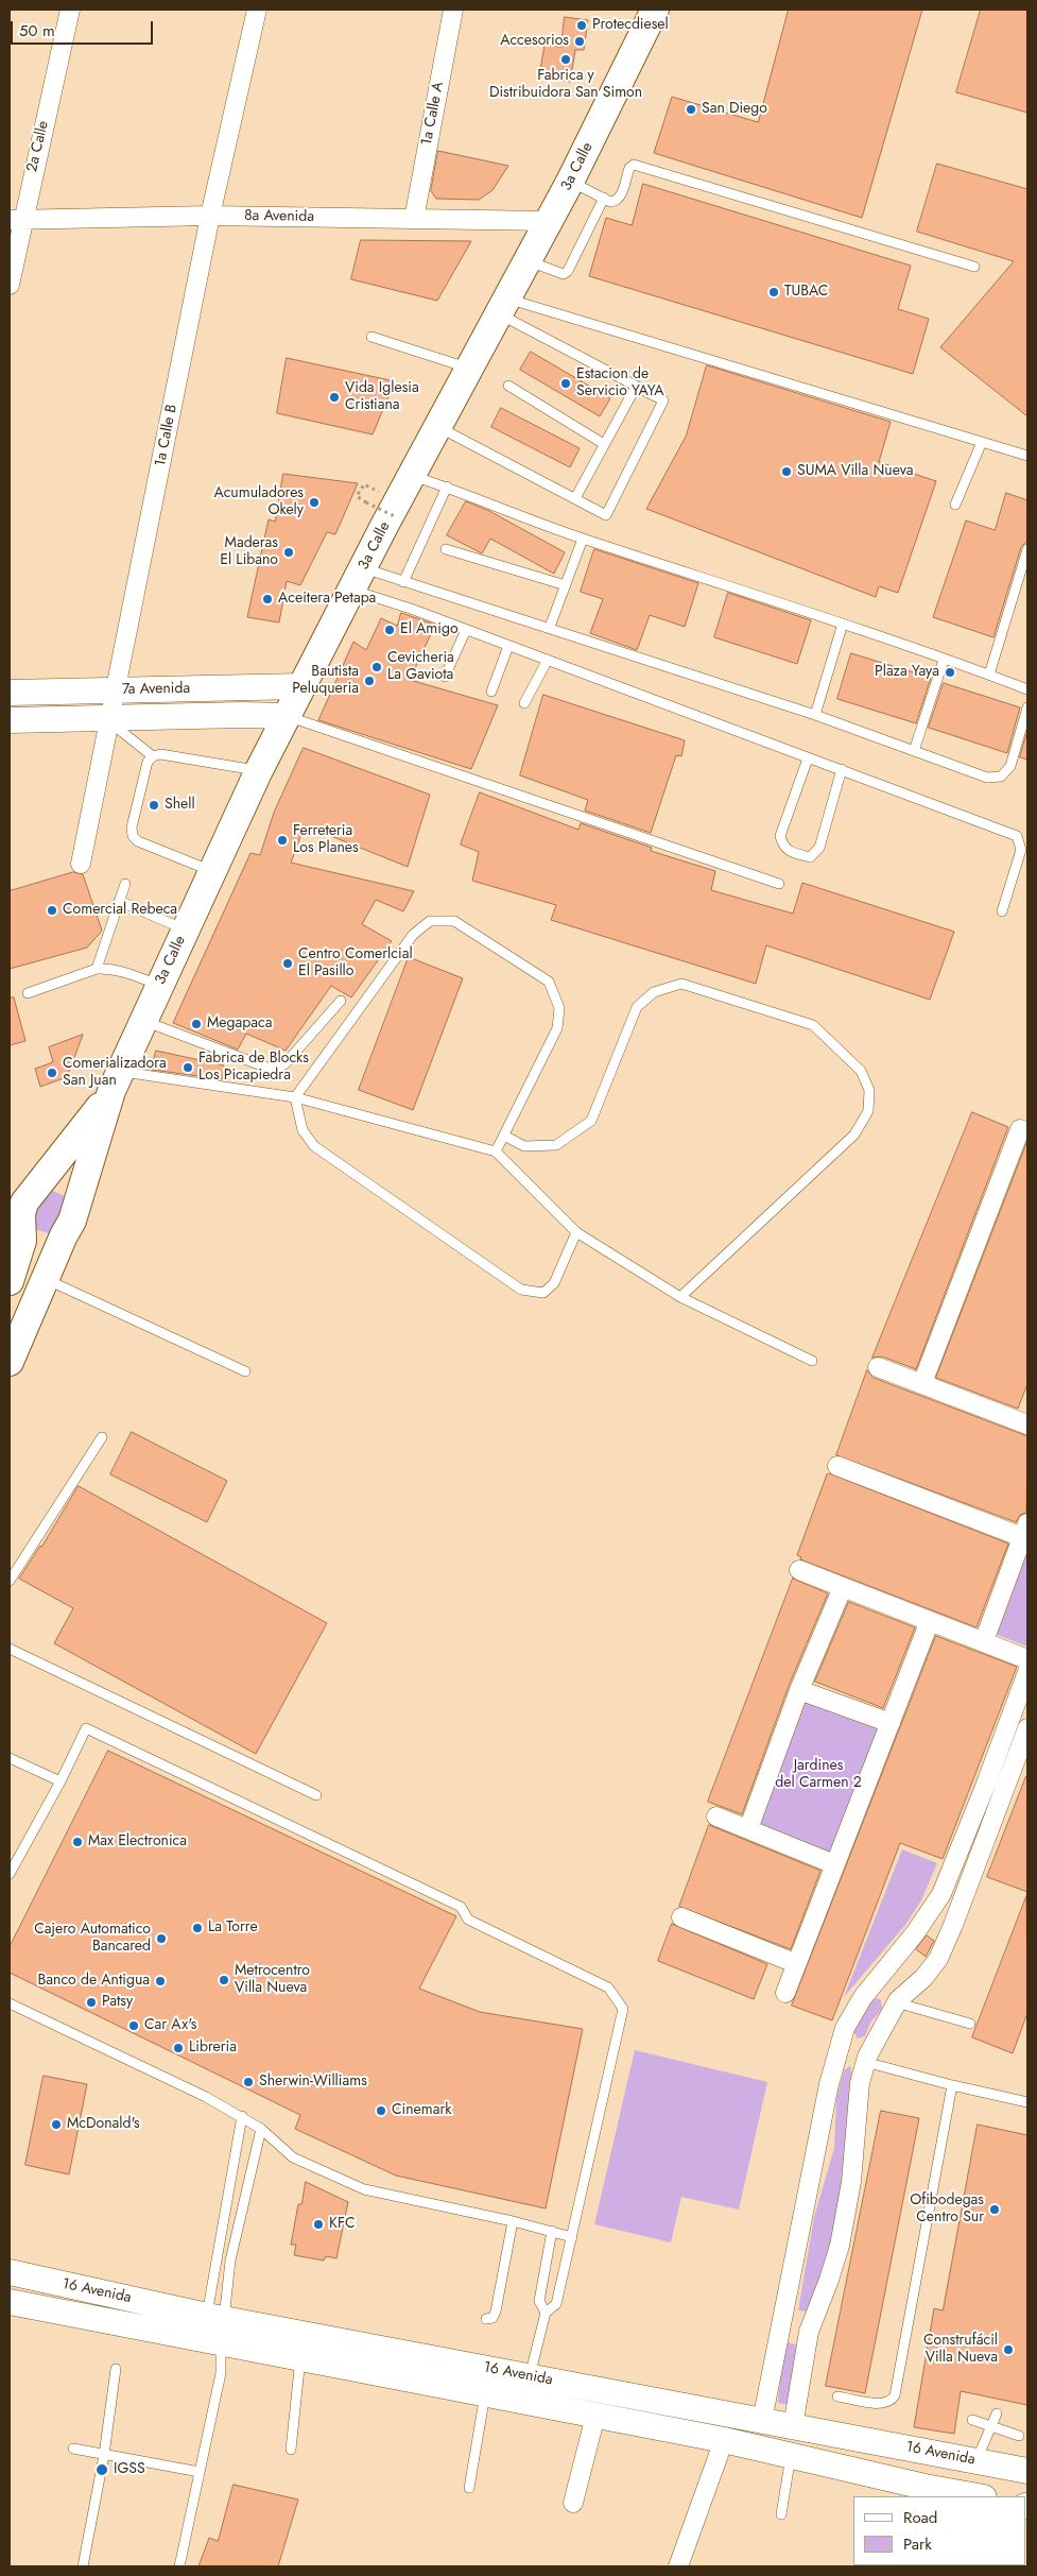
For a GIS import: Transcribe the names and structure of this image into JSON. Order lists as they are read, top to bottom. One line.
{"streets":{"main road":["3a Calle","7a Avenida","16 Avenida"],"street":["1a Calle A","2a Calle","8a Avenida","1a Calle B"]},"crossings":[["1a Calle A","8a Avenida"],["2a Calle","8a Avenida"],["3a Calle","8a Avenida"],["3a Calle","7a Avenida"],["8a Avenida","1a Calle B"],["1a Calle B","7a Avenida"]],"parks":["Jardines del Carmen 2"],"places":["Protecdiesel","Accesorios","Fabrica y Distribuidora San Simon","San Diego","TUBAC","Estacion de Servicio YAYA","Vida Iglesia Cristiana","SUMA Villa Nueva","Acumuladores Okely","Maderas El Libano","Aceitera Petapa","El Amigo","Cevicheria La Gaviota","Plaza Yaya","Bautista Peluqueria","Shell","Ferreteria Los Planes","Comercial Rebeca","Centro Comerlcial El Pasillo","Megapaca","Fabrica de Blocks Los Picapiedra","Comerializadora San Juan","Max Electronica","La Torre","Cajero Automatico Bancared","Metrocentro Villa Nueva","Banco de Antigua","Patsy","Car Ax's","Libreria","Sherwin-Williams","Cinemark","McDonald's","Ofibodegas Centro Sur","KFC","Construfácil Villa Nueva","IGSS"],"legend":["Road","Park"],"scale_bar":"50 m"}
